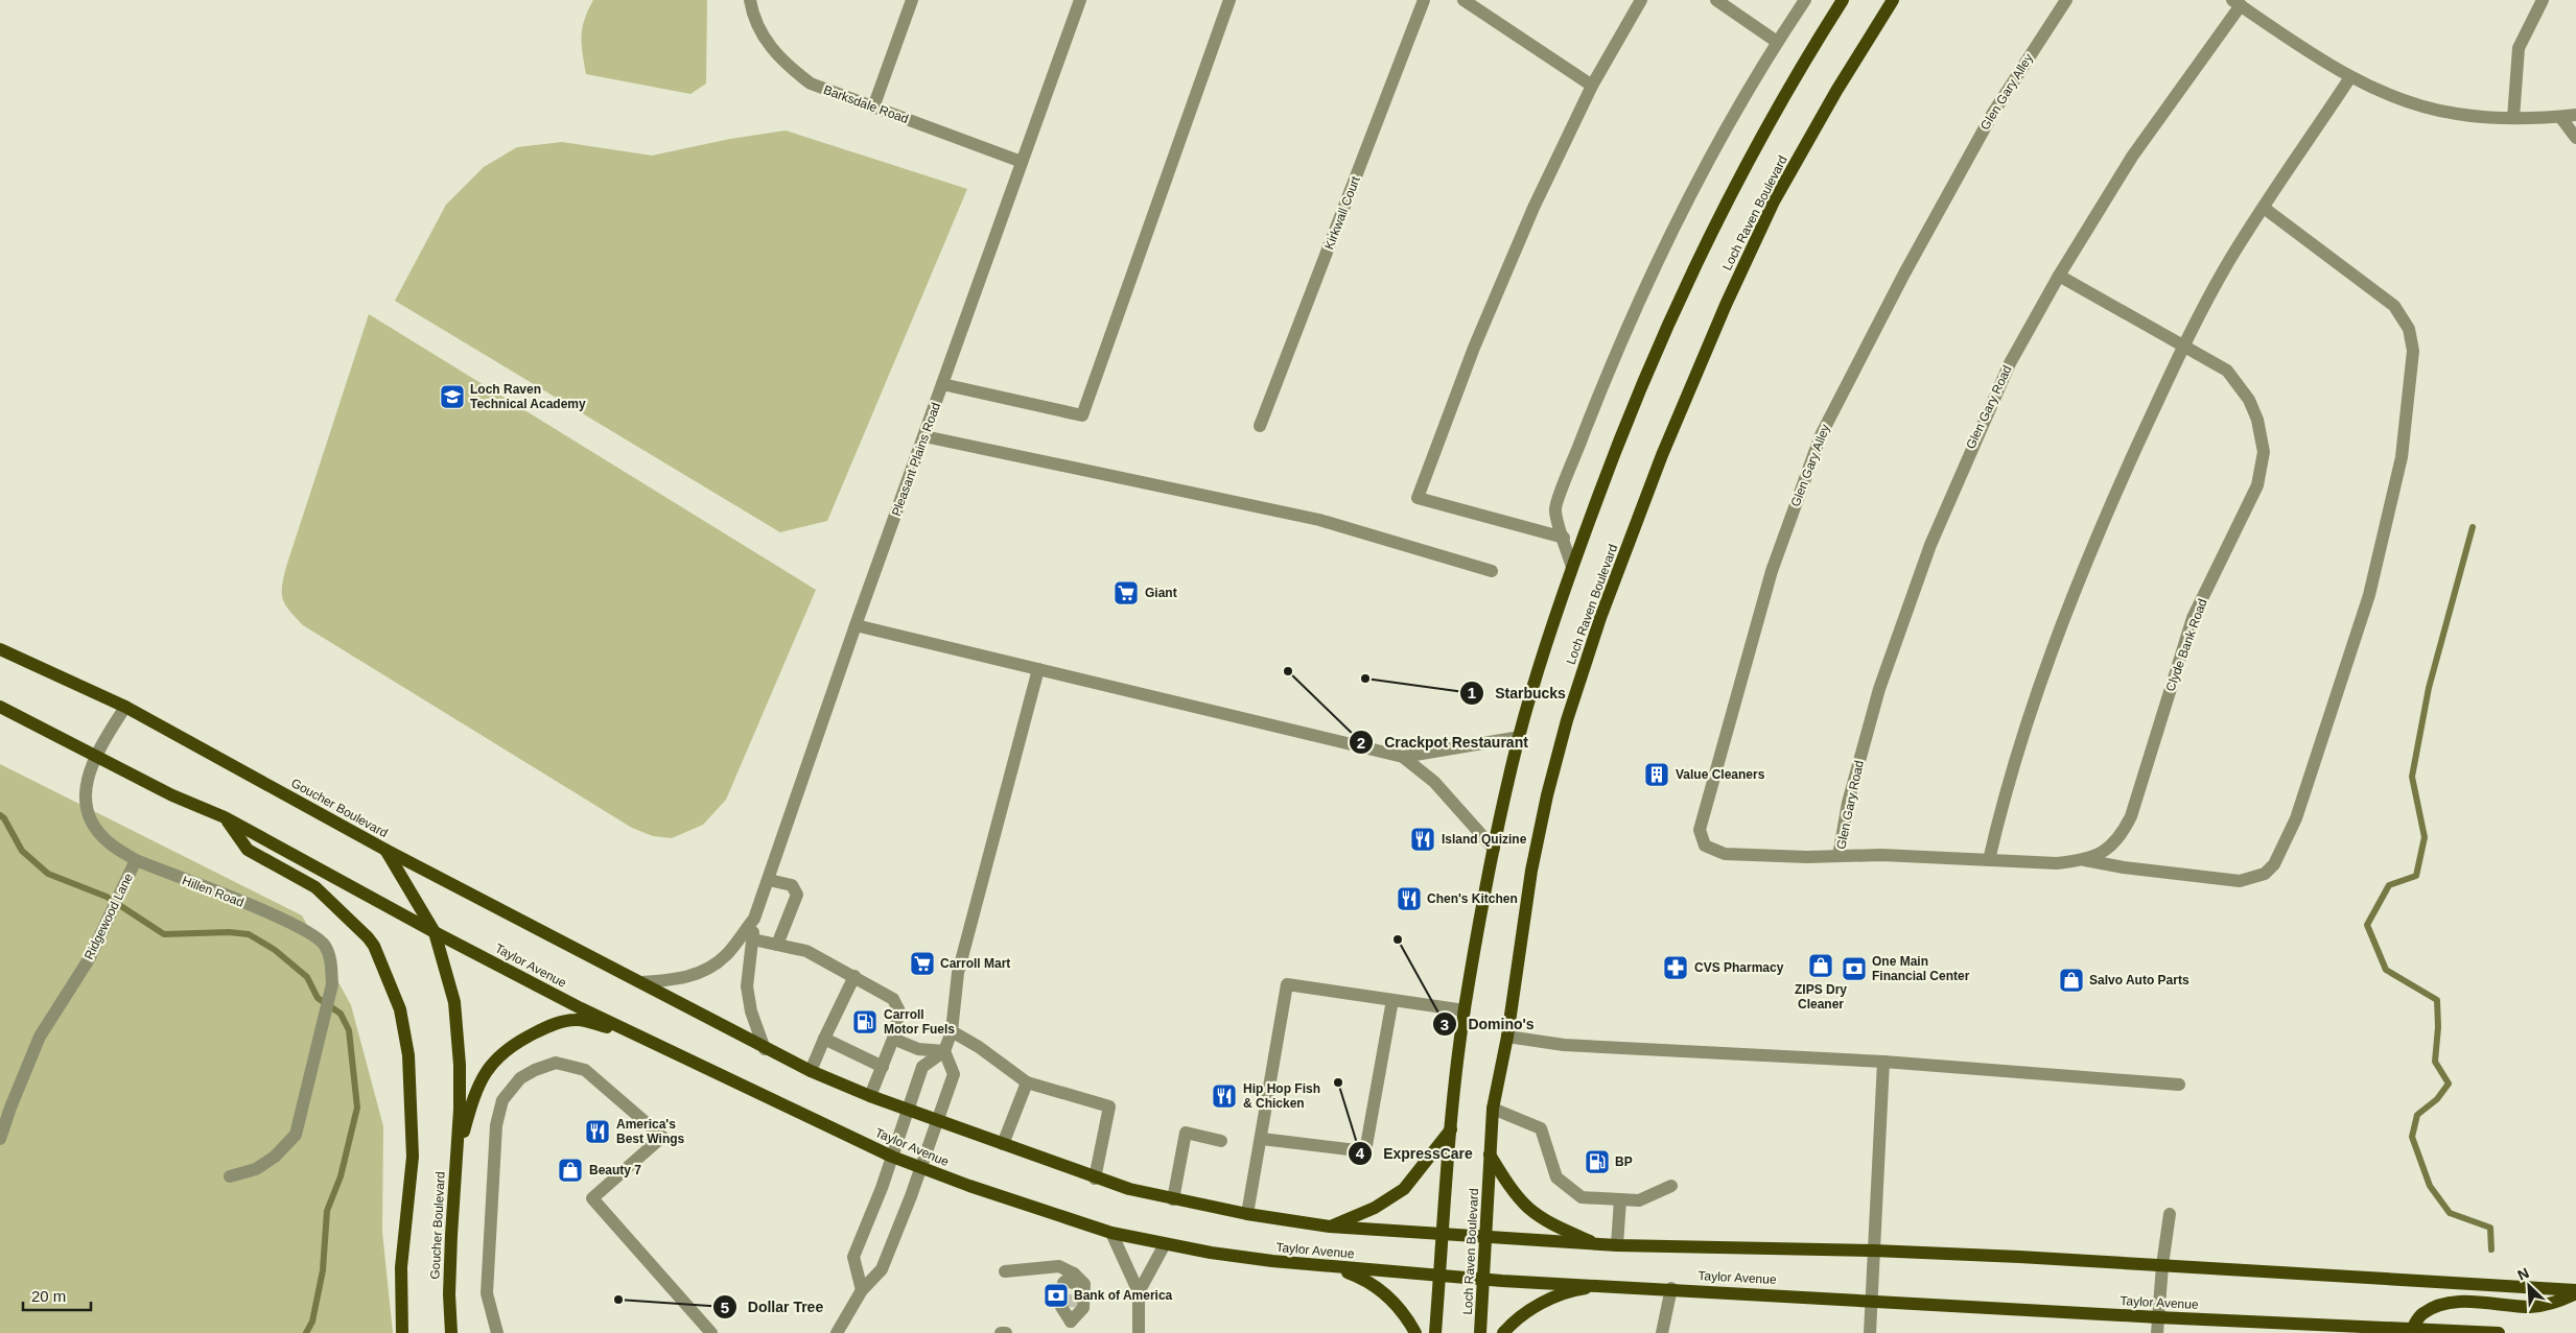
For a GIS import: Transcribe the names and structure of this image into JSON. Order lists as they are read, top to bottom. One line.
{"streets":{"main road":["Loch Raven Boulevard","Goucher Boulevard","Taylor Avenue"],"street":["Glen Gary Alley","Barksdale Road","Kirkwall Court","Glen Gary Road","Pleasant Plains Road","Clyde Bank Road","Hillen Road","Ridgewood Lane"]},"crossings":[["Glen Gary Alley","Glen Gary Road"],["Glen Gary Alley","Clyde Bank Road"],["Barksdale Road","Pleasant Plains Road"],["Loch Raven Boulevard","Taylor Avenue"],["Glen Gary Road","Clyde Bank Road"],["Pleasant Plains Road","Taylor Avenue"],["Goucher Boulevard","Ridgewood Lane"],["Goucher Boulevard","Taylor Avenue"],["Hillen Road","Ridgewood Lane"]],"places":{"school or university":["Loch Raven Technical Academy"],"supermarket":["Giant","Carroll Mart"],"other":["Crackpot Restaurant","Starbucks","Domino's","ExpressCare","Dollar Tree"],"building":["Value Cleaners"],"restaurant":["Island Quizine","Chen's Kitchen","Hip Hop Fish & Chicken","America's Best Wings"],"shop":["ZIPS Dry Cleaner","Salvo Auto Parts","Beauty 7"],"pharmacy":["CVS Pharmacy"],"bank":["One Main Financial Center","Bank of America"],"fuel station":["Carroll Motor Fuels","BP"]},"scale_bar":"20 m","north":"top left"}
